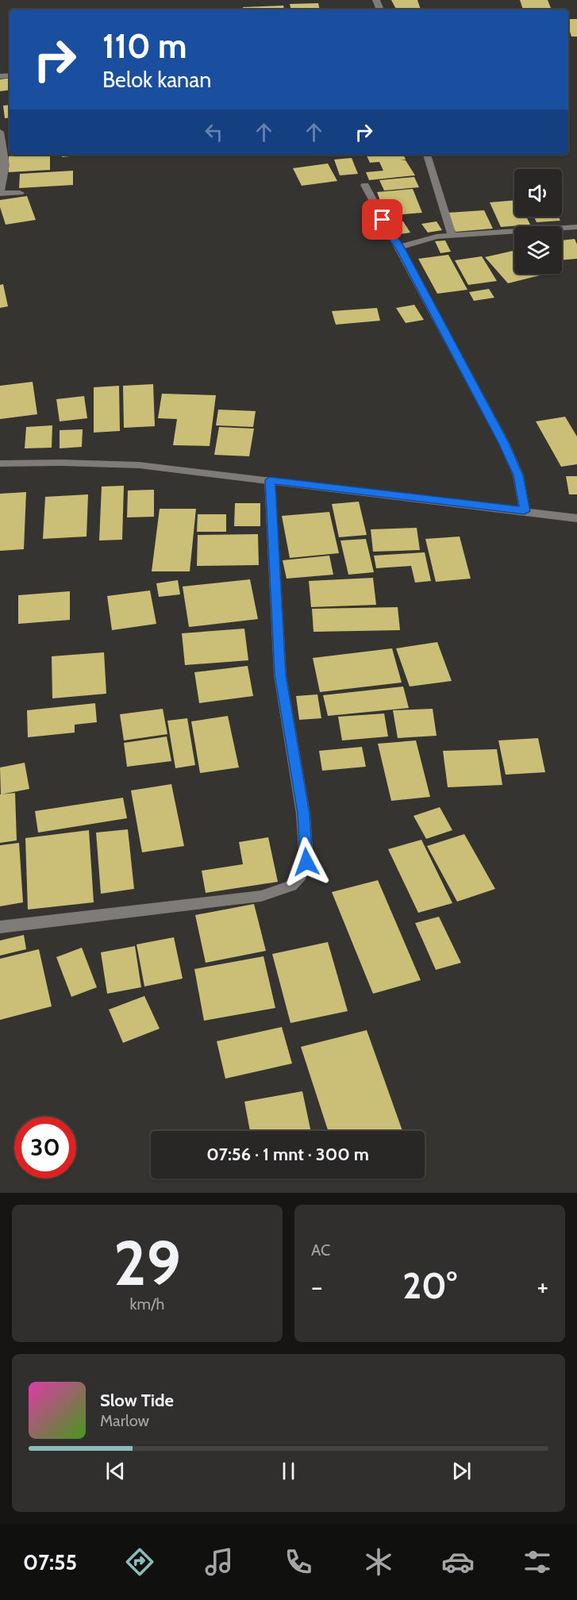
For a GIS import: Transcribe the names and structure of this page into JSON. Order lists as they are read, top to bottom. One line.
{"page":{"turn":["110 m","Belok kanan"],"limit":"30","trip":"07:56 · 1 mnt · 300 m","tile":[["29","km/h"],"AC"],"heat":["−","20°","+"],"song":["Slow Tide","Marlow"],"tabs":"07:55"}}
